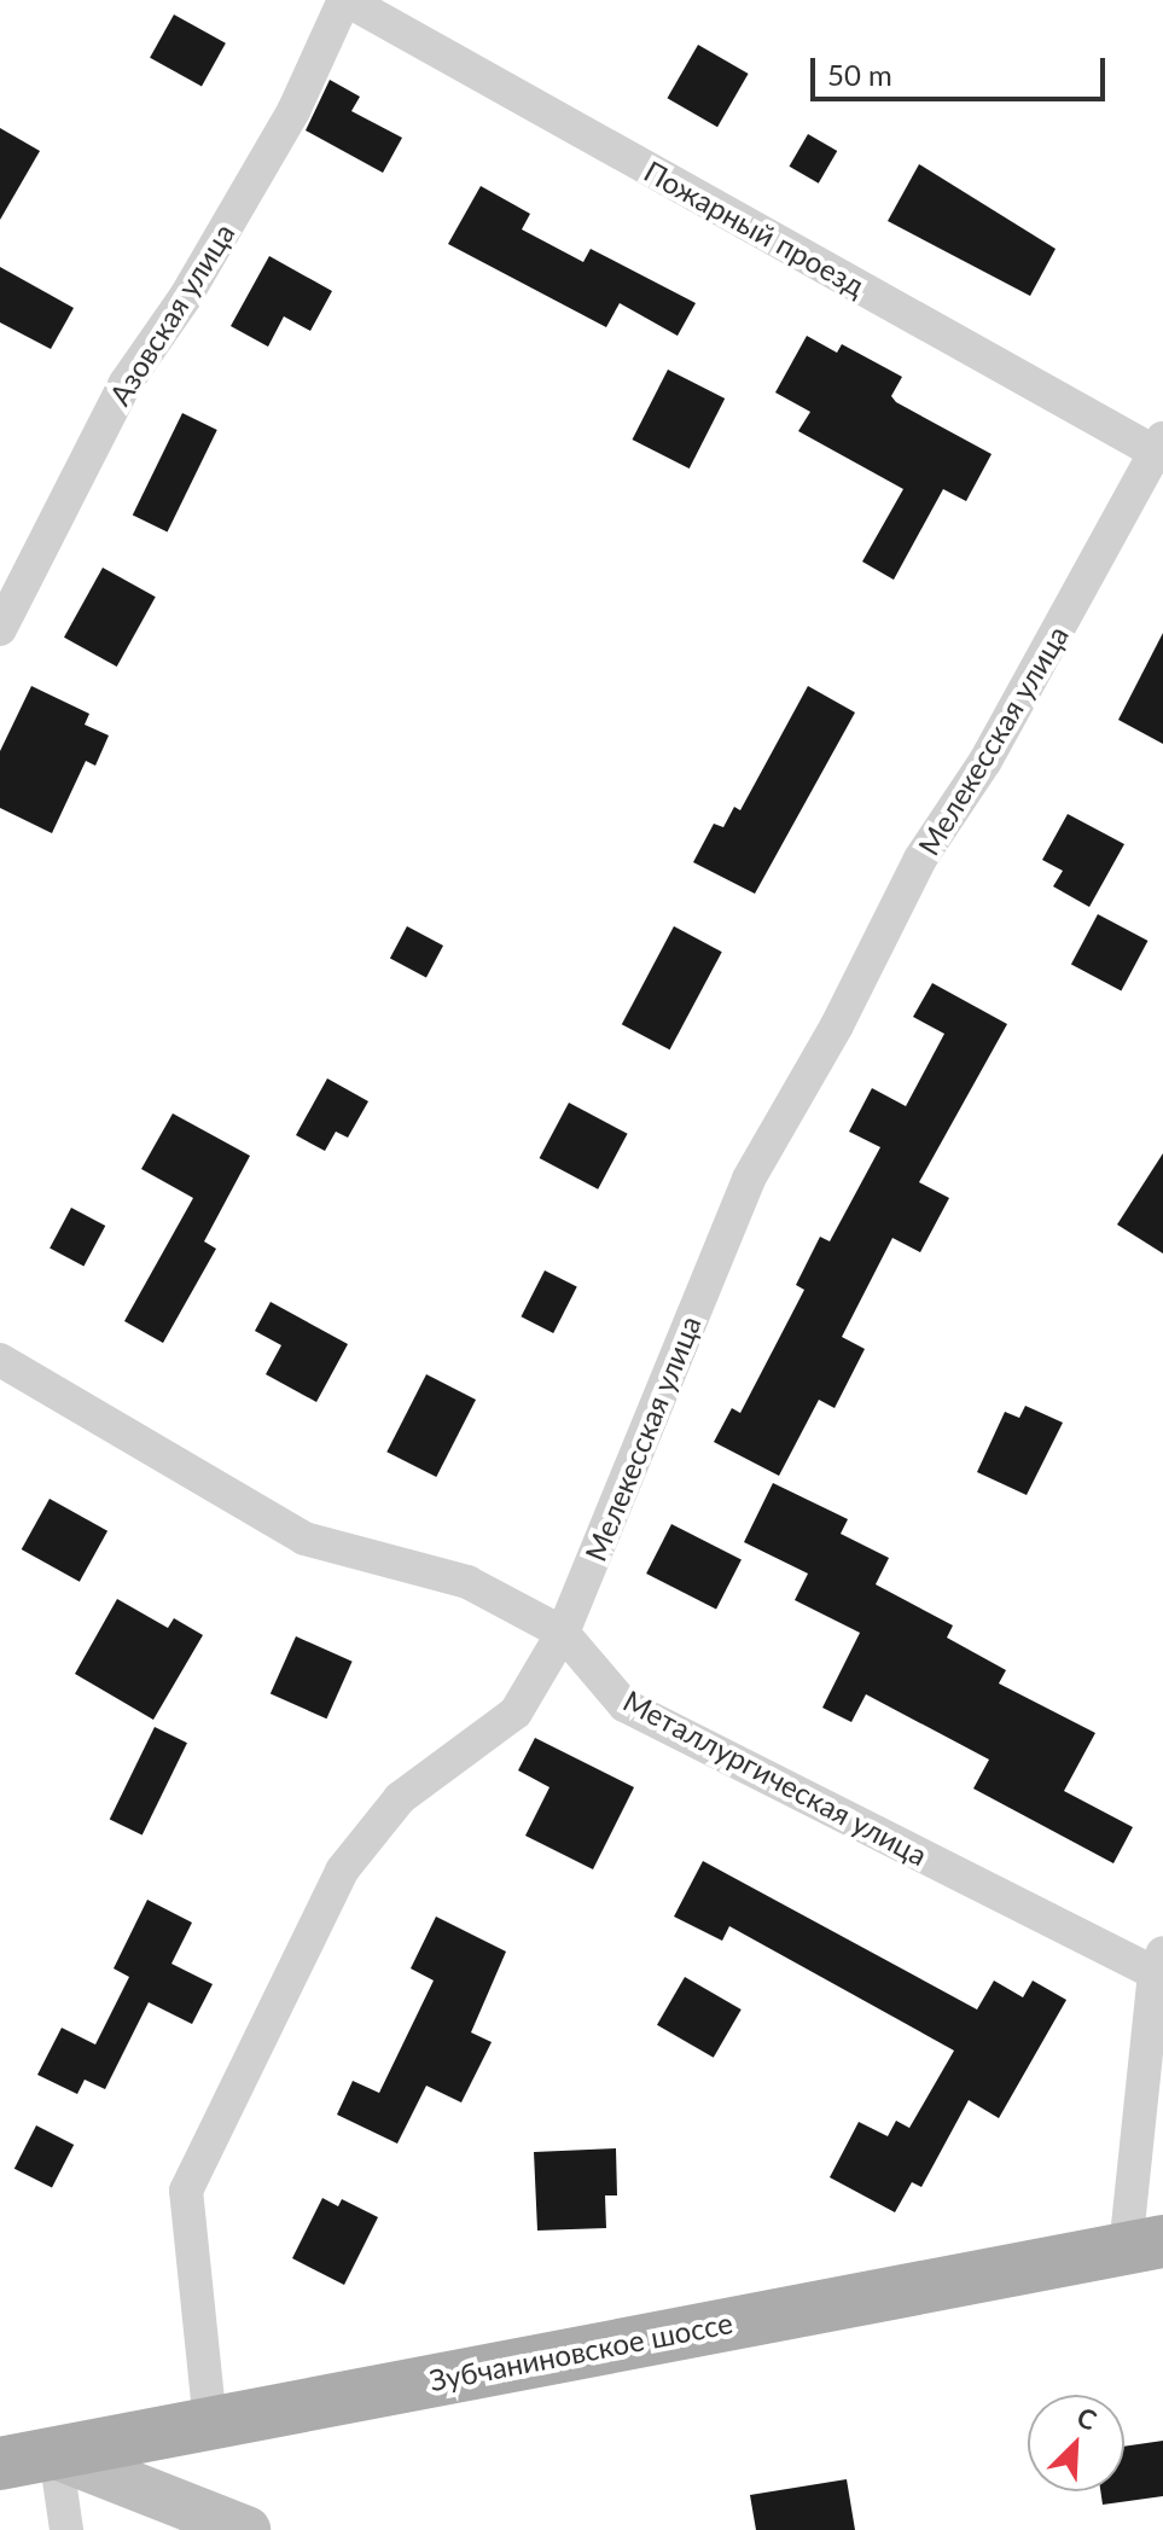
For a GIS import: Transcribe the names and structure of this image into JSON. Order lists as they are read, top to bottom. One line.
{"streets":{"main road":["Зубчаниновское шоссе"],"street":["Пожарный проезд","Азовская улица","Мелекесская улица","Металлургическая улица"]},"crossings":[["Пожарный проезд","Азовская улица"],["Пожарный проезд","Мелекесская улица"],["Мелекесская улица","Металлургическая улица"],["Мелекесская улица","Зубчаниновское шоссе"]],"scale_bar":"50 m","north":"top right"}
